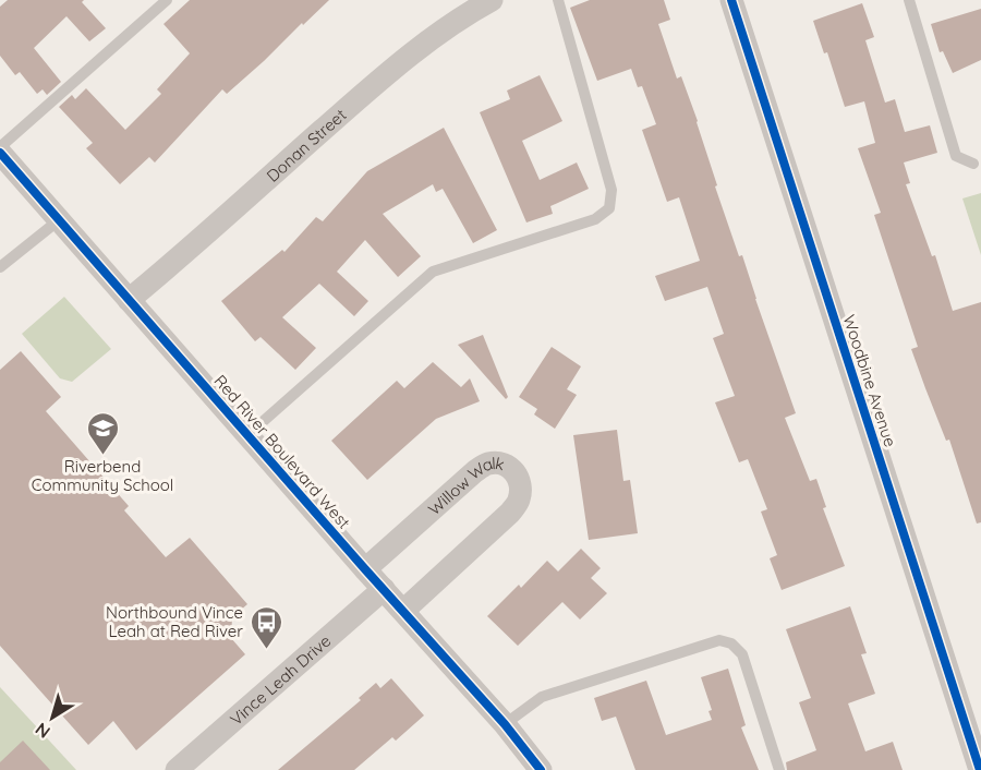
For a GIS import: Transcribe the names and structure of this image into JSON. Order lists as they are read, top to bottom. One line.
{"streets":{"street":["Donan Street","Woodbine Avenue","Red River Boulevard West","Willow Walk","Vince Leah Drive"]},"crossings":[["Donan Street","Red River Boulevard West"],["Red River Boulevard West","Willow Walk"],["Red River Boulevard West","Vince Leah Drive"]],"places":{"school or university":["Riverbend Community School"],"bus stop":["Northbound Vince Leah at Red River"]},"north":"bottom left"}
